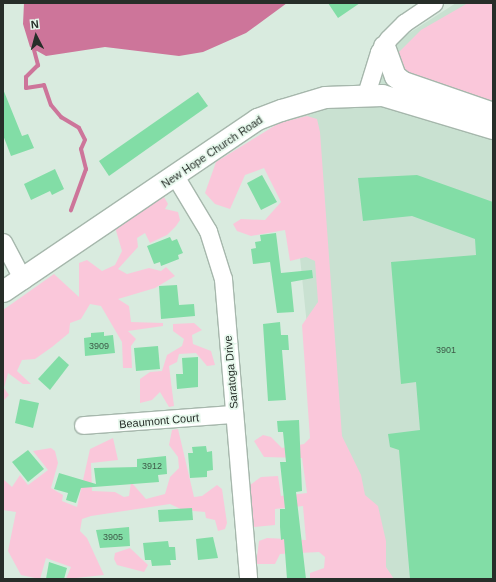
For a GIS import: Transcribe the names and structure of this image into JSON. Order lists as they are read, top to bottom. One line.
{"streets":{"main road":["New Hope Church Road"],"street":["Saratoga Drive","Beaumont Court"]},"crossings":[["New Hope Church Road","Saratoga Drive"],["Saratoga Drive","Beaumont Court"]],"house_numbers":["3909","3901","3912","3905"],"north":"top"}
